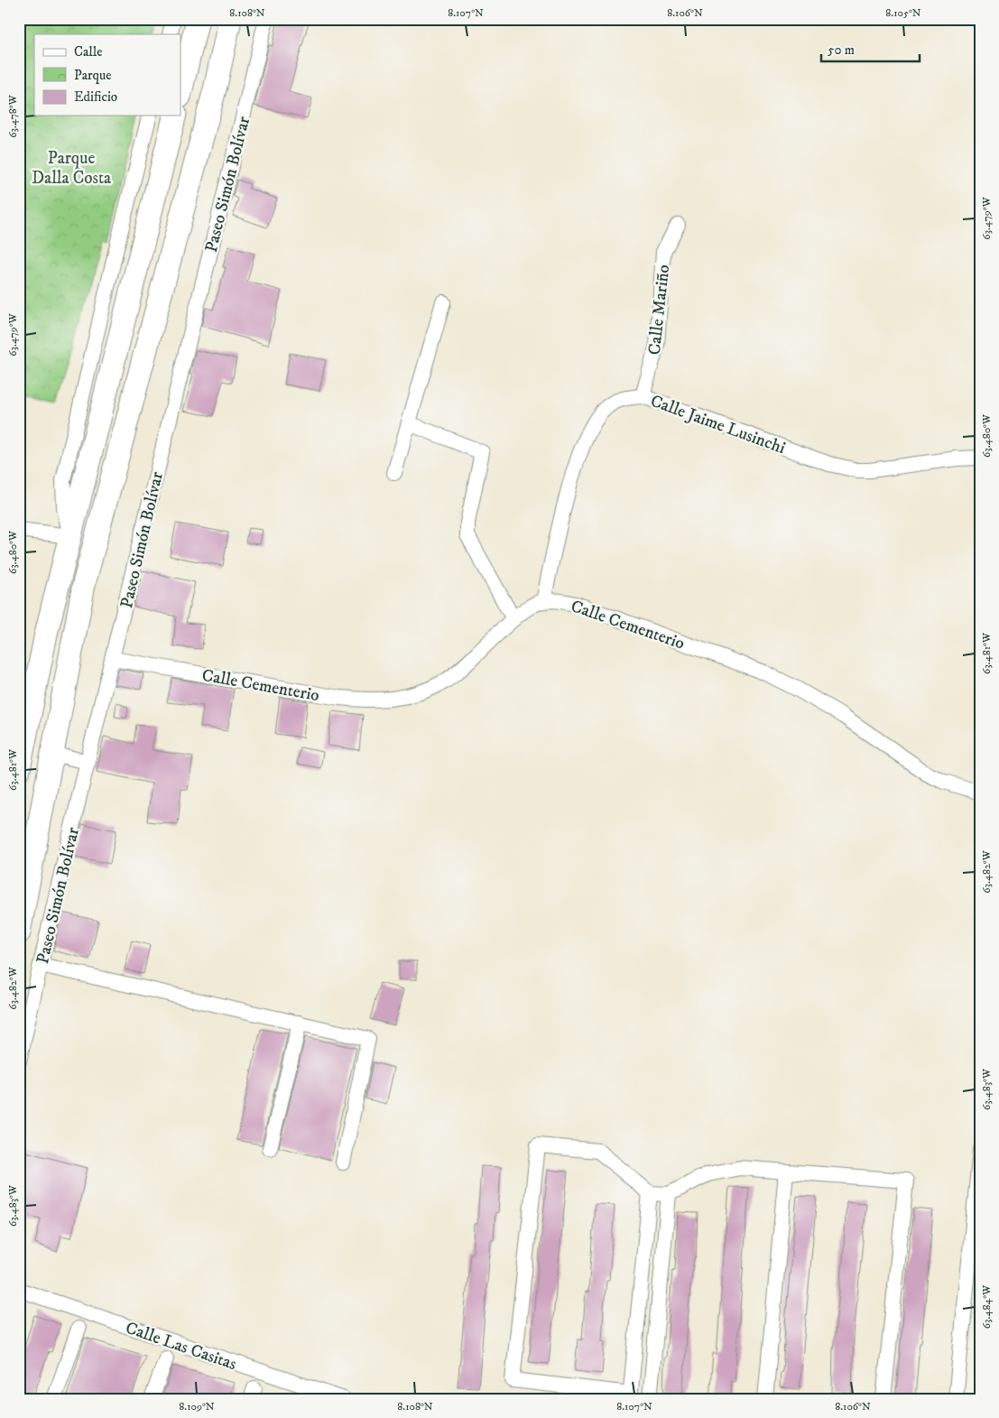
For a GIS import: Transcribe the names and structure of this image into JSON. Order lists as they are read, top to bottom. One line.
{"streets":{"main road":["Paseo Simón Bolívar"],"street":["Calle Mariño","Calle Jaime Lusinchi","Calle Cementerio","Calle Las Casitas"]},"crossings":[["Paseo Simón Bolívar","Calle Cementerio"],["Calle Mariño","Calle Jaime Lusinchi"],["Calle Jaime Lusinchi","Calle Cementerio"]],"parks":["Parque Dalla Costa"],"legend":["Calle","Parque","Edificio"],"scale_bar":"50 m","coordinates":["8.108°N","8.107°N","8.106°N","8.105°N","63.478°W","63.479°W","63.480°W","63.481°W","63.482°W","63.483°W","63.484°W","8.109°N"]}
